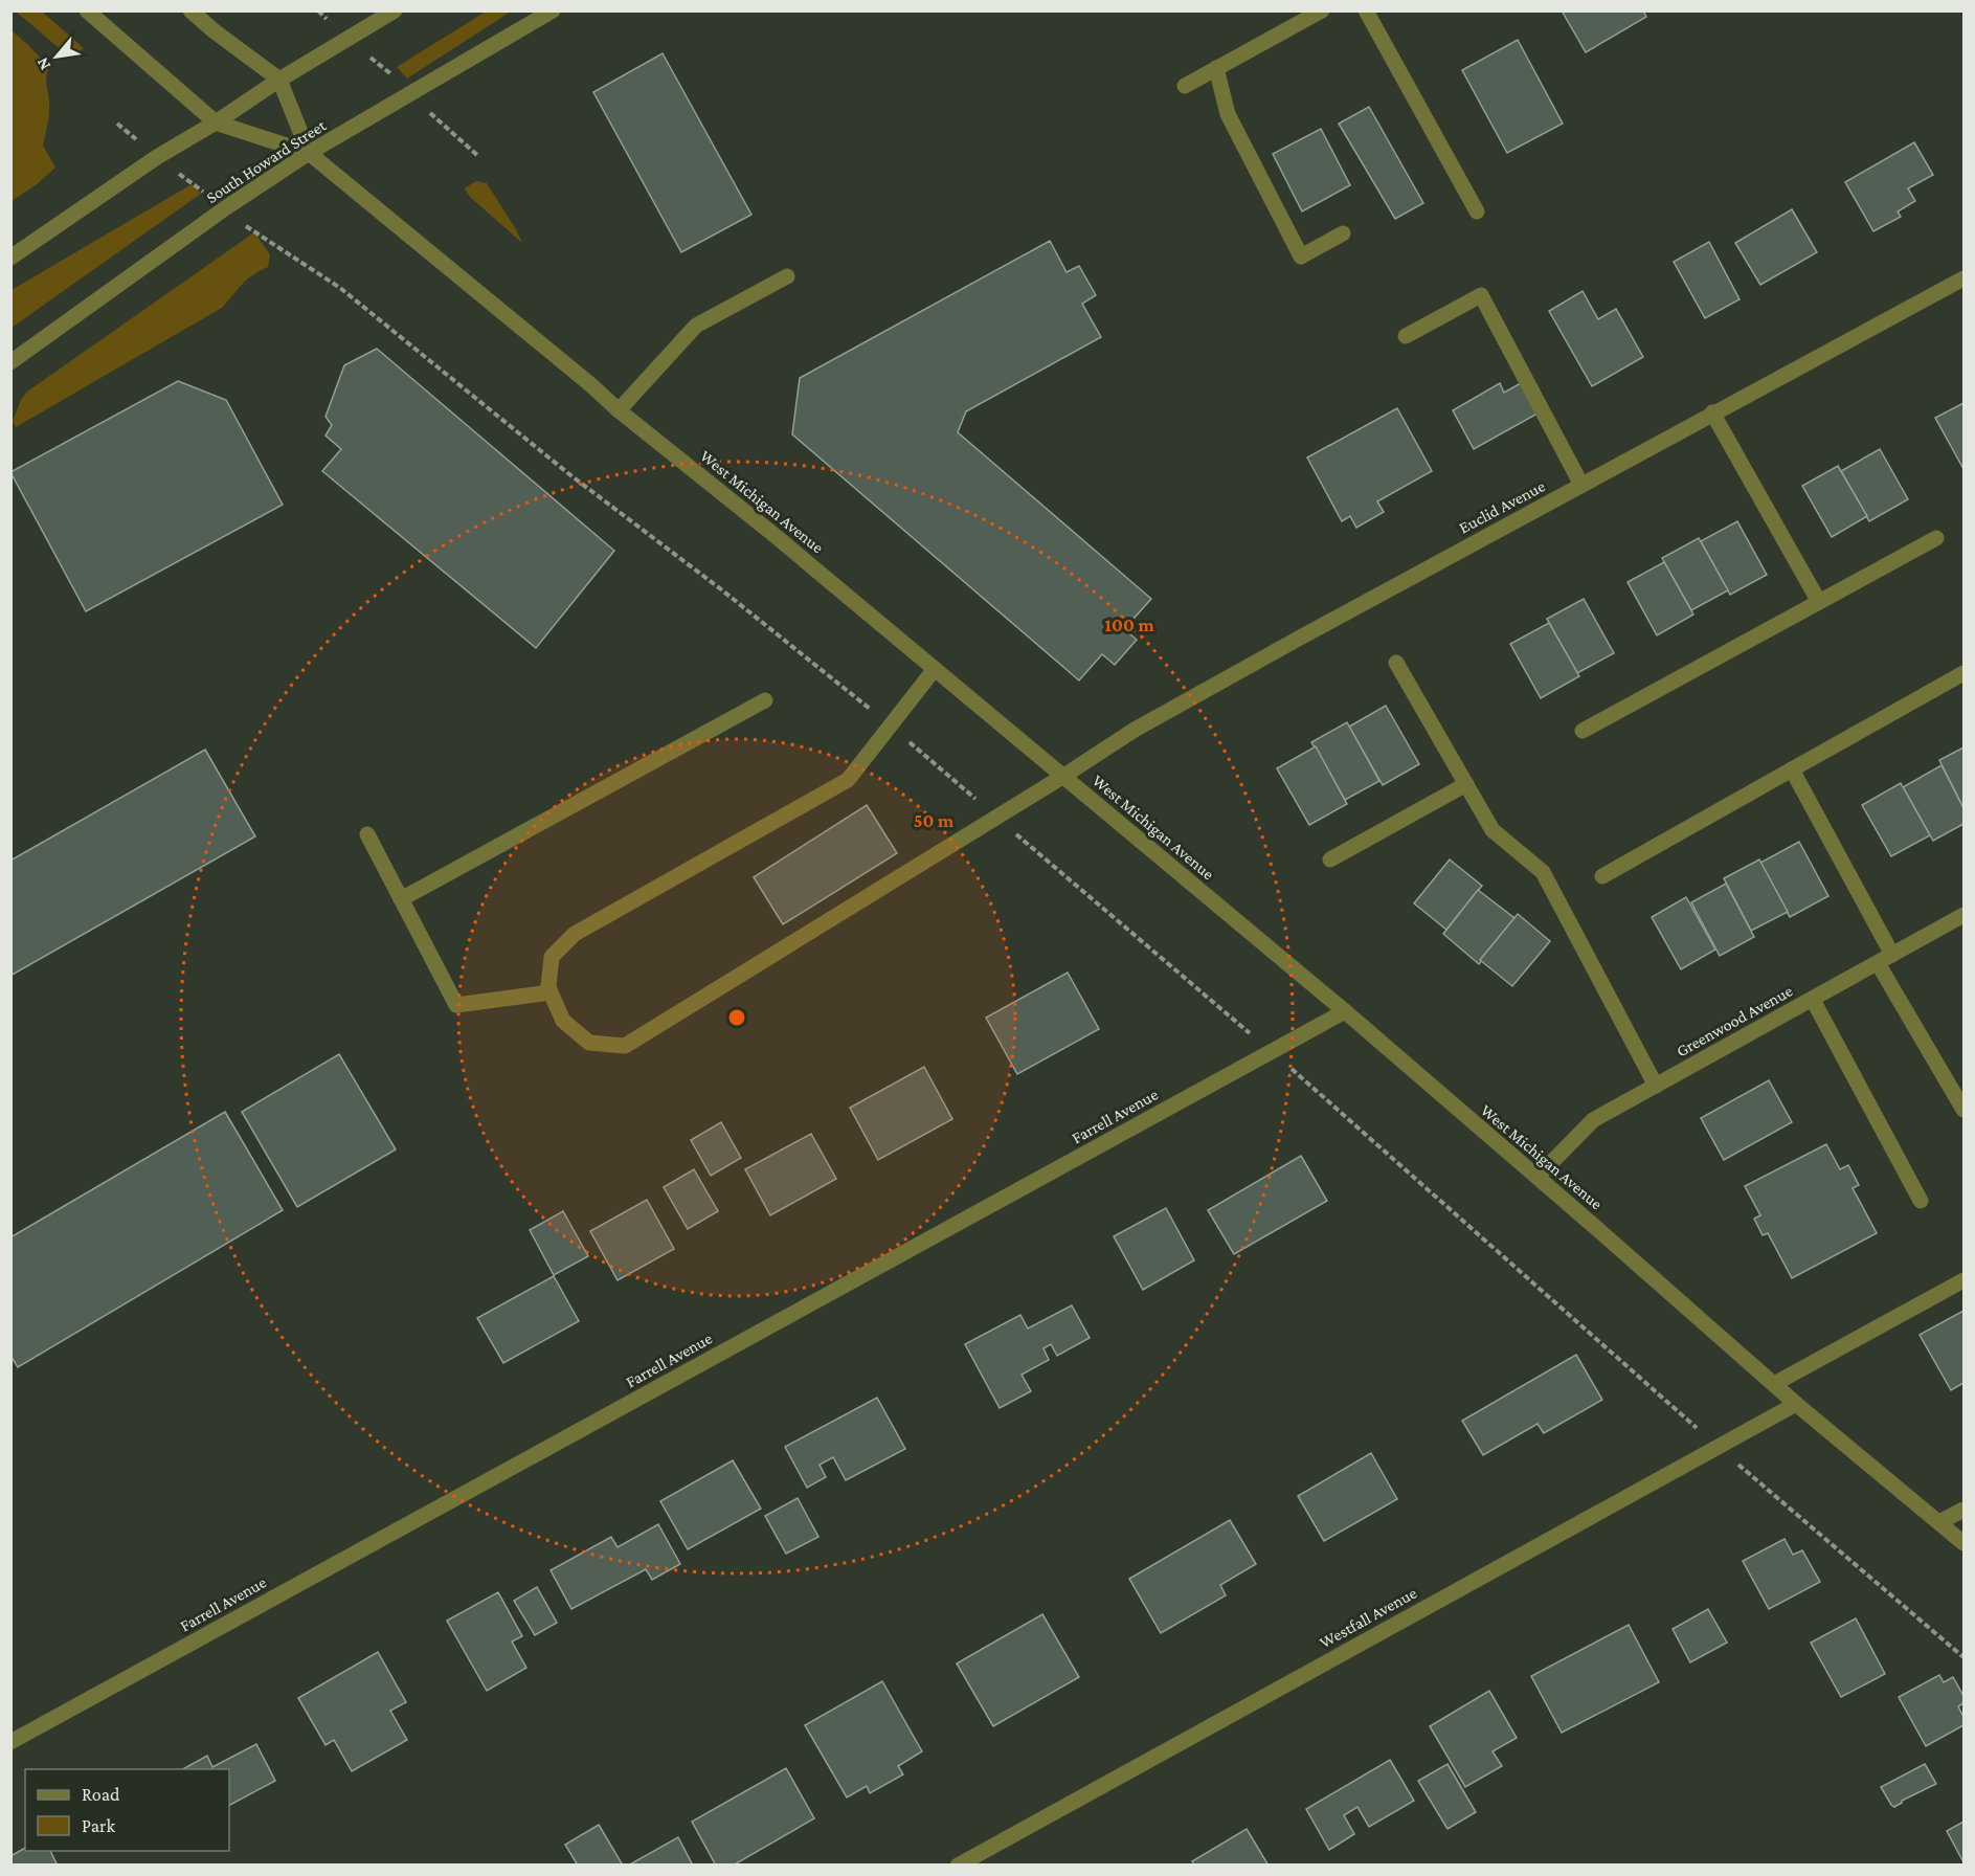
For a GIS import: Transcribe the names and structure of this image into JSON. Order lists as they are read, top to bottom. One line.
{"streets":{"street":["South Howard Street","West Michigan Avenue","Euclid Avenue","Greenwood Avenue","Farrell Avenue","Westfall Avenue"]},"crossings":[["South Howard Street","West Michigan Avenue"],["West Michigan Avenue","Euclid Avenue"],["West Michigan Avenue","Greenwood Avenue"],["West Michigan Avenue","Farrell Avenue"],["West Michigan Avenue","Westfall Avenue"]],"legend":["Road","Park"],"north":"bottom left","rings":["100 m","50 m"]}
